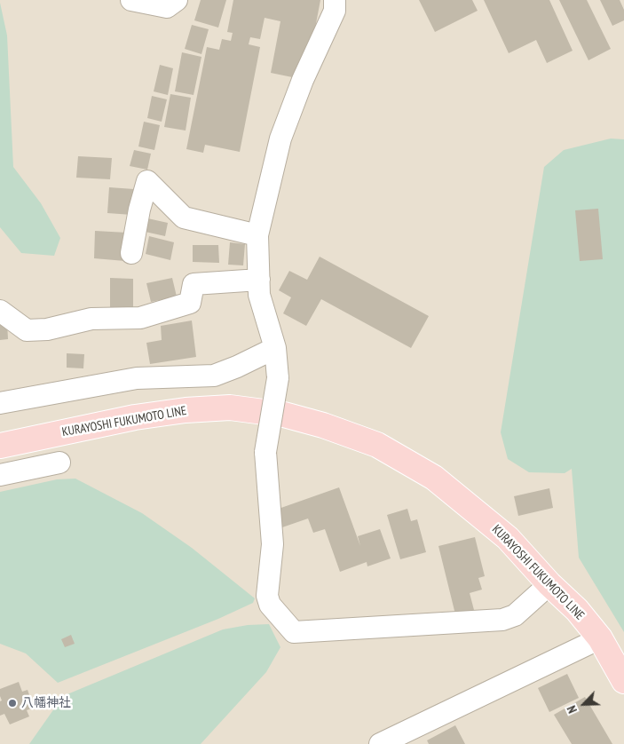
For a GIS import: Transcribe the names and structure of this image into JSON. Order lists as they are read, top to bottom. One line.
{"streets":{"main road":["KURAYOSHI FUKUMOTO LINE"]},"places":["八幡神社"],"north":"bottom left"}
